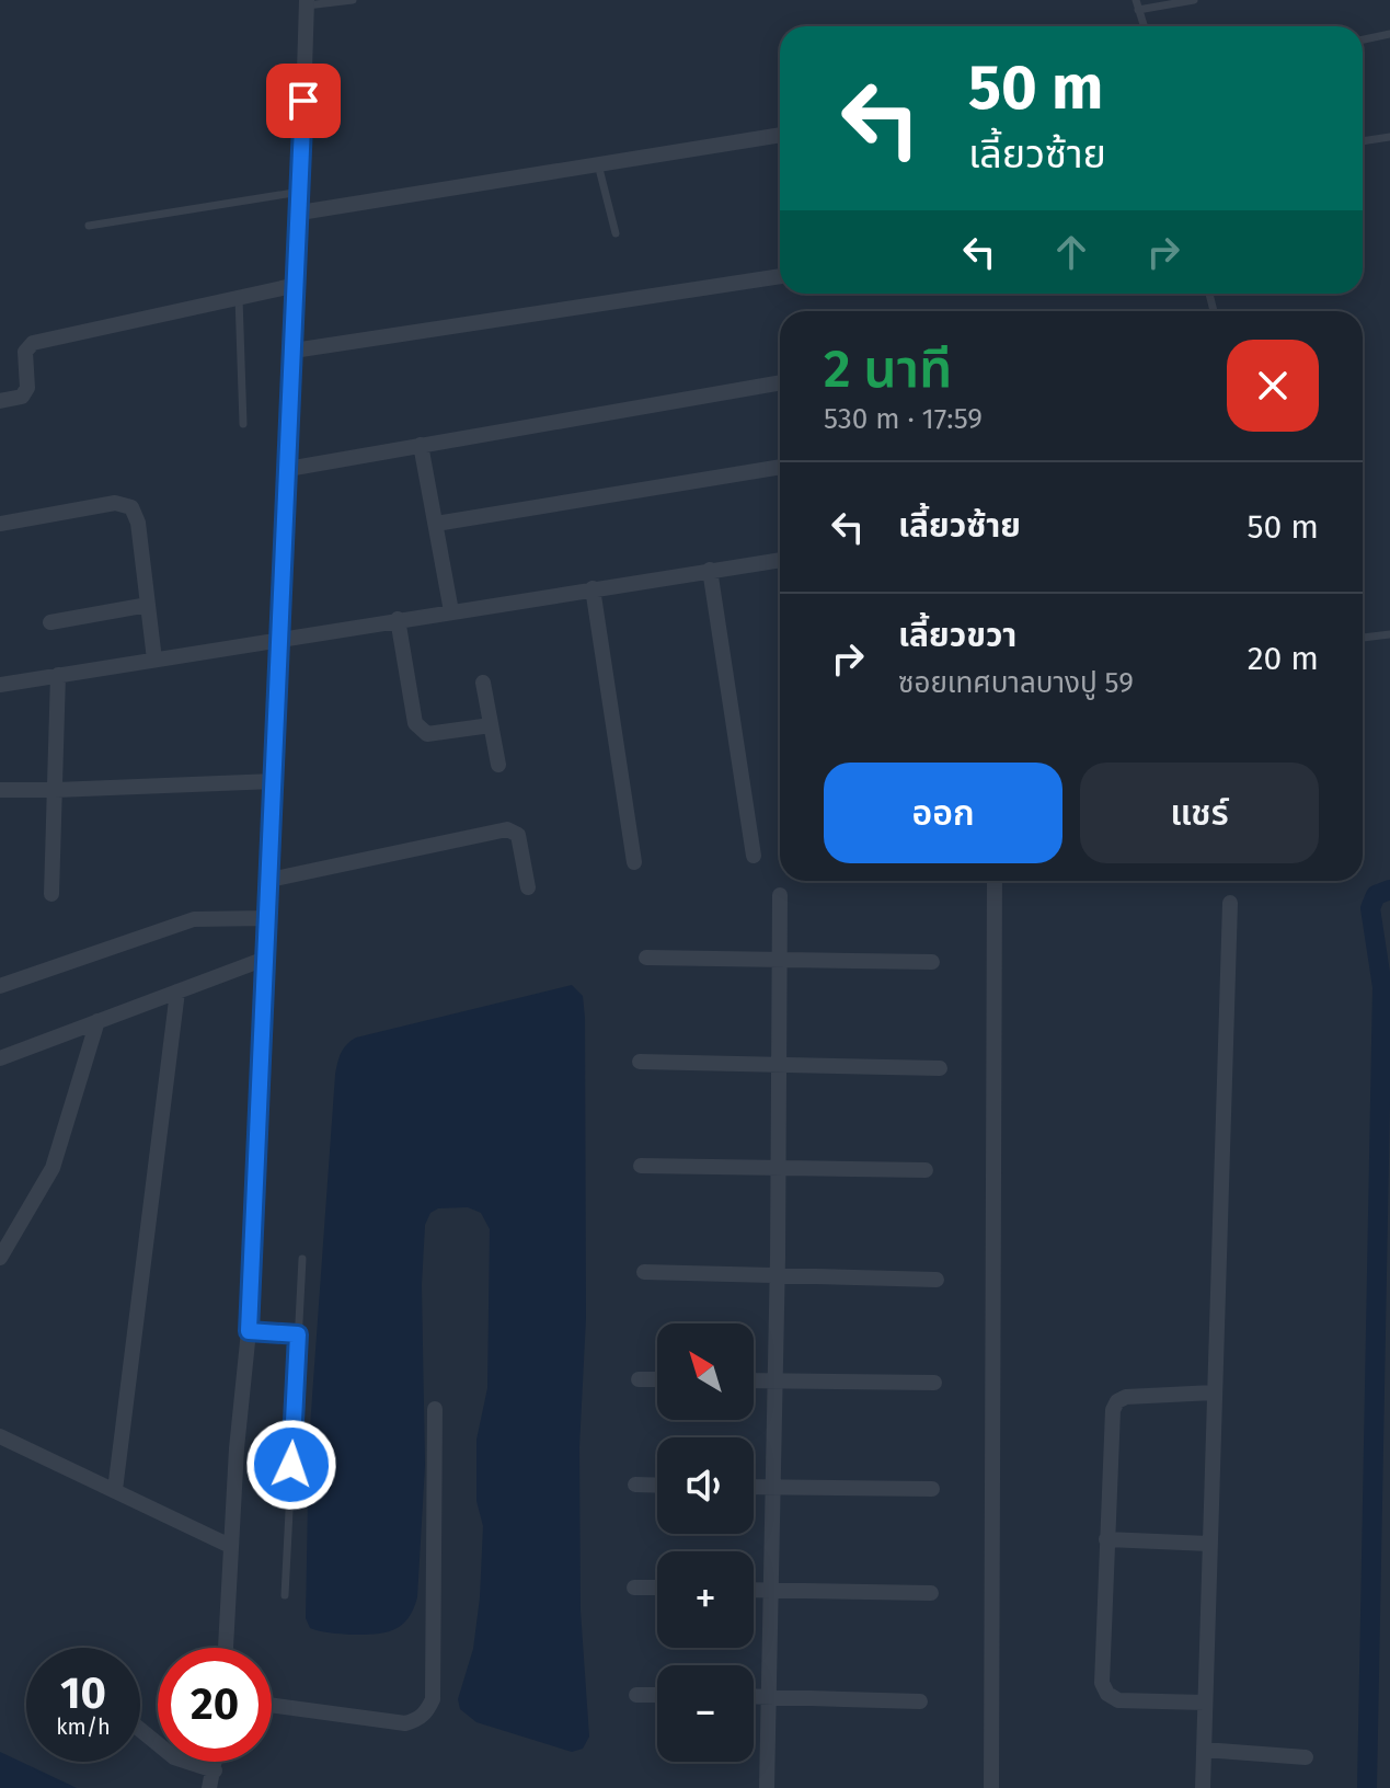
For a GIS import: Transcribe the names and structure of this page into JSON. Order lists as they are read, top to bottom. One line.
{"north":"top left","page":{"turn":["50 m","เลี้ยวซ้าย"],"heading":["2 นาที","530 m · 17:59"],"list":[{"name":"เลี้ยวซ้าย","value":"50 m"},{"name":"เลี้ยวขวา","note":"ซอยเทศบาลบางปู 59","value":"20 m"}],"buttons":["ออก","แชร์"],"map_buttons":["+","−"],"speed":"10 km/h","limit":"20"}}
